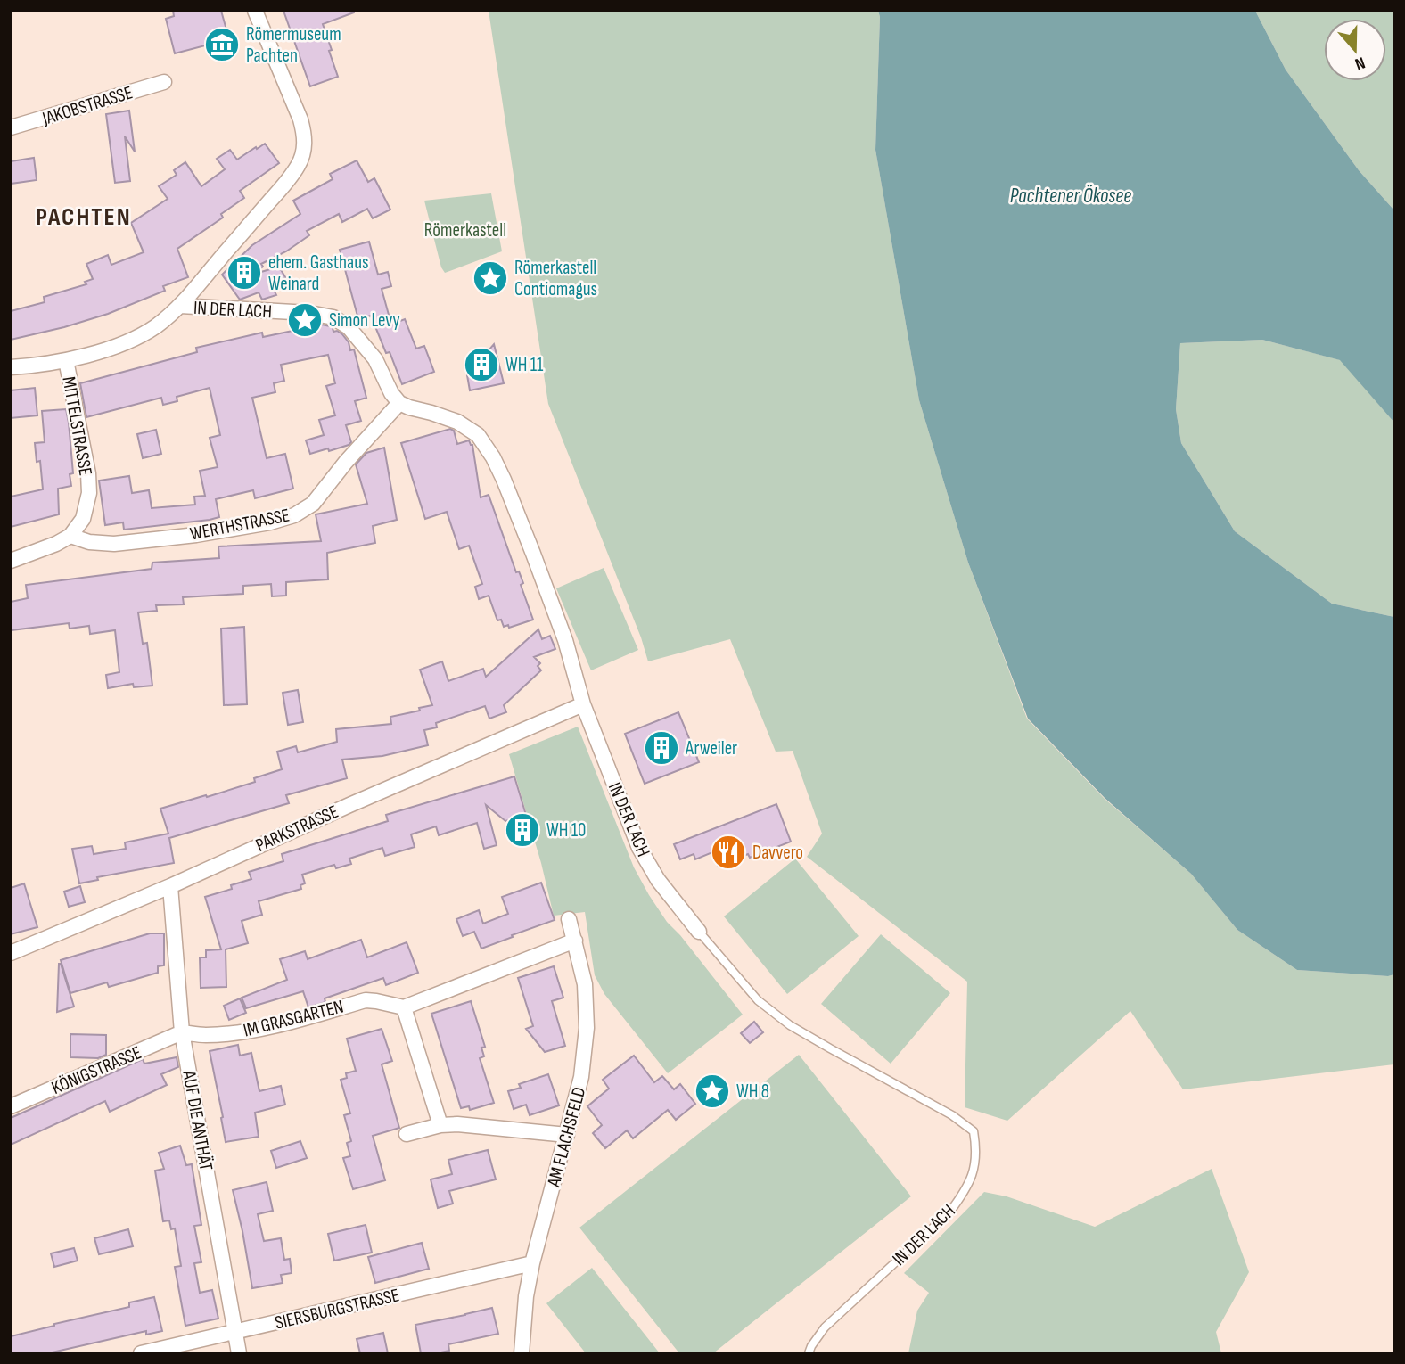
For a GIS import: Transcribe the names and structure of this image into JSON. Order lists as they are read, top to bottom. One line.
{"streets":{"street":["JAKOBSTRASSE","IN DER LACH","MITTELSTRASSE","WERTHSTRASSE","PARKSTRASSE","IM GRASGARTEN","KÖNIGSTRASSE","AUF DIE ANTHÄT","AM FLACHSFELD","SIERSBURGSTRASSE"]},"crossings":[["IN DER LACH","WERTHSTRASSE"],["IN DER LACH","PARKSTRASSE"],["MITTELSTRASSE","WERTHSTRASSE"],["PARKSTRASSE","AUF DIE ANTHÄT"],["IM GRASGARTEN","KÖNIGSTRASSE"],["IM GRASGARTEN","AUF DIE ANTHÄT"],["KÖNIGSTRASSE","AUF DIE ANTHÄT"],["AUF DIE ANTHÄT","SIERSBURGSTRASSE"],["AM FLACHSFELD","SIERSBURGSTRASSE"]],"districts":["PACHTEN"],"water":["Pachtener Ökosee"],"parks":["Römerkastell"],"places":{"museum":["Römermuseum Pachten"],"building":["ehem. Gasthaus Weinard","WH 11","Arweiler","WH 10"],"place":["Römerkastell Contiomagus","Simon Levy","WH 8"],"restaurant":["Davvero"]},"north":"bottom"}
